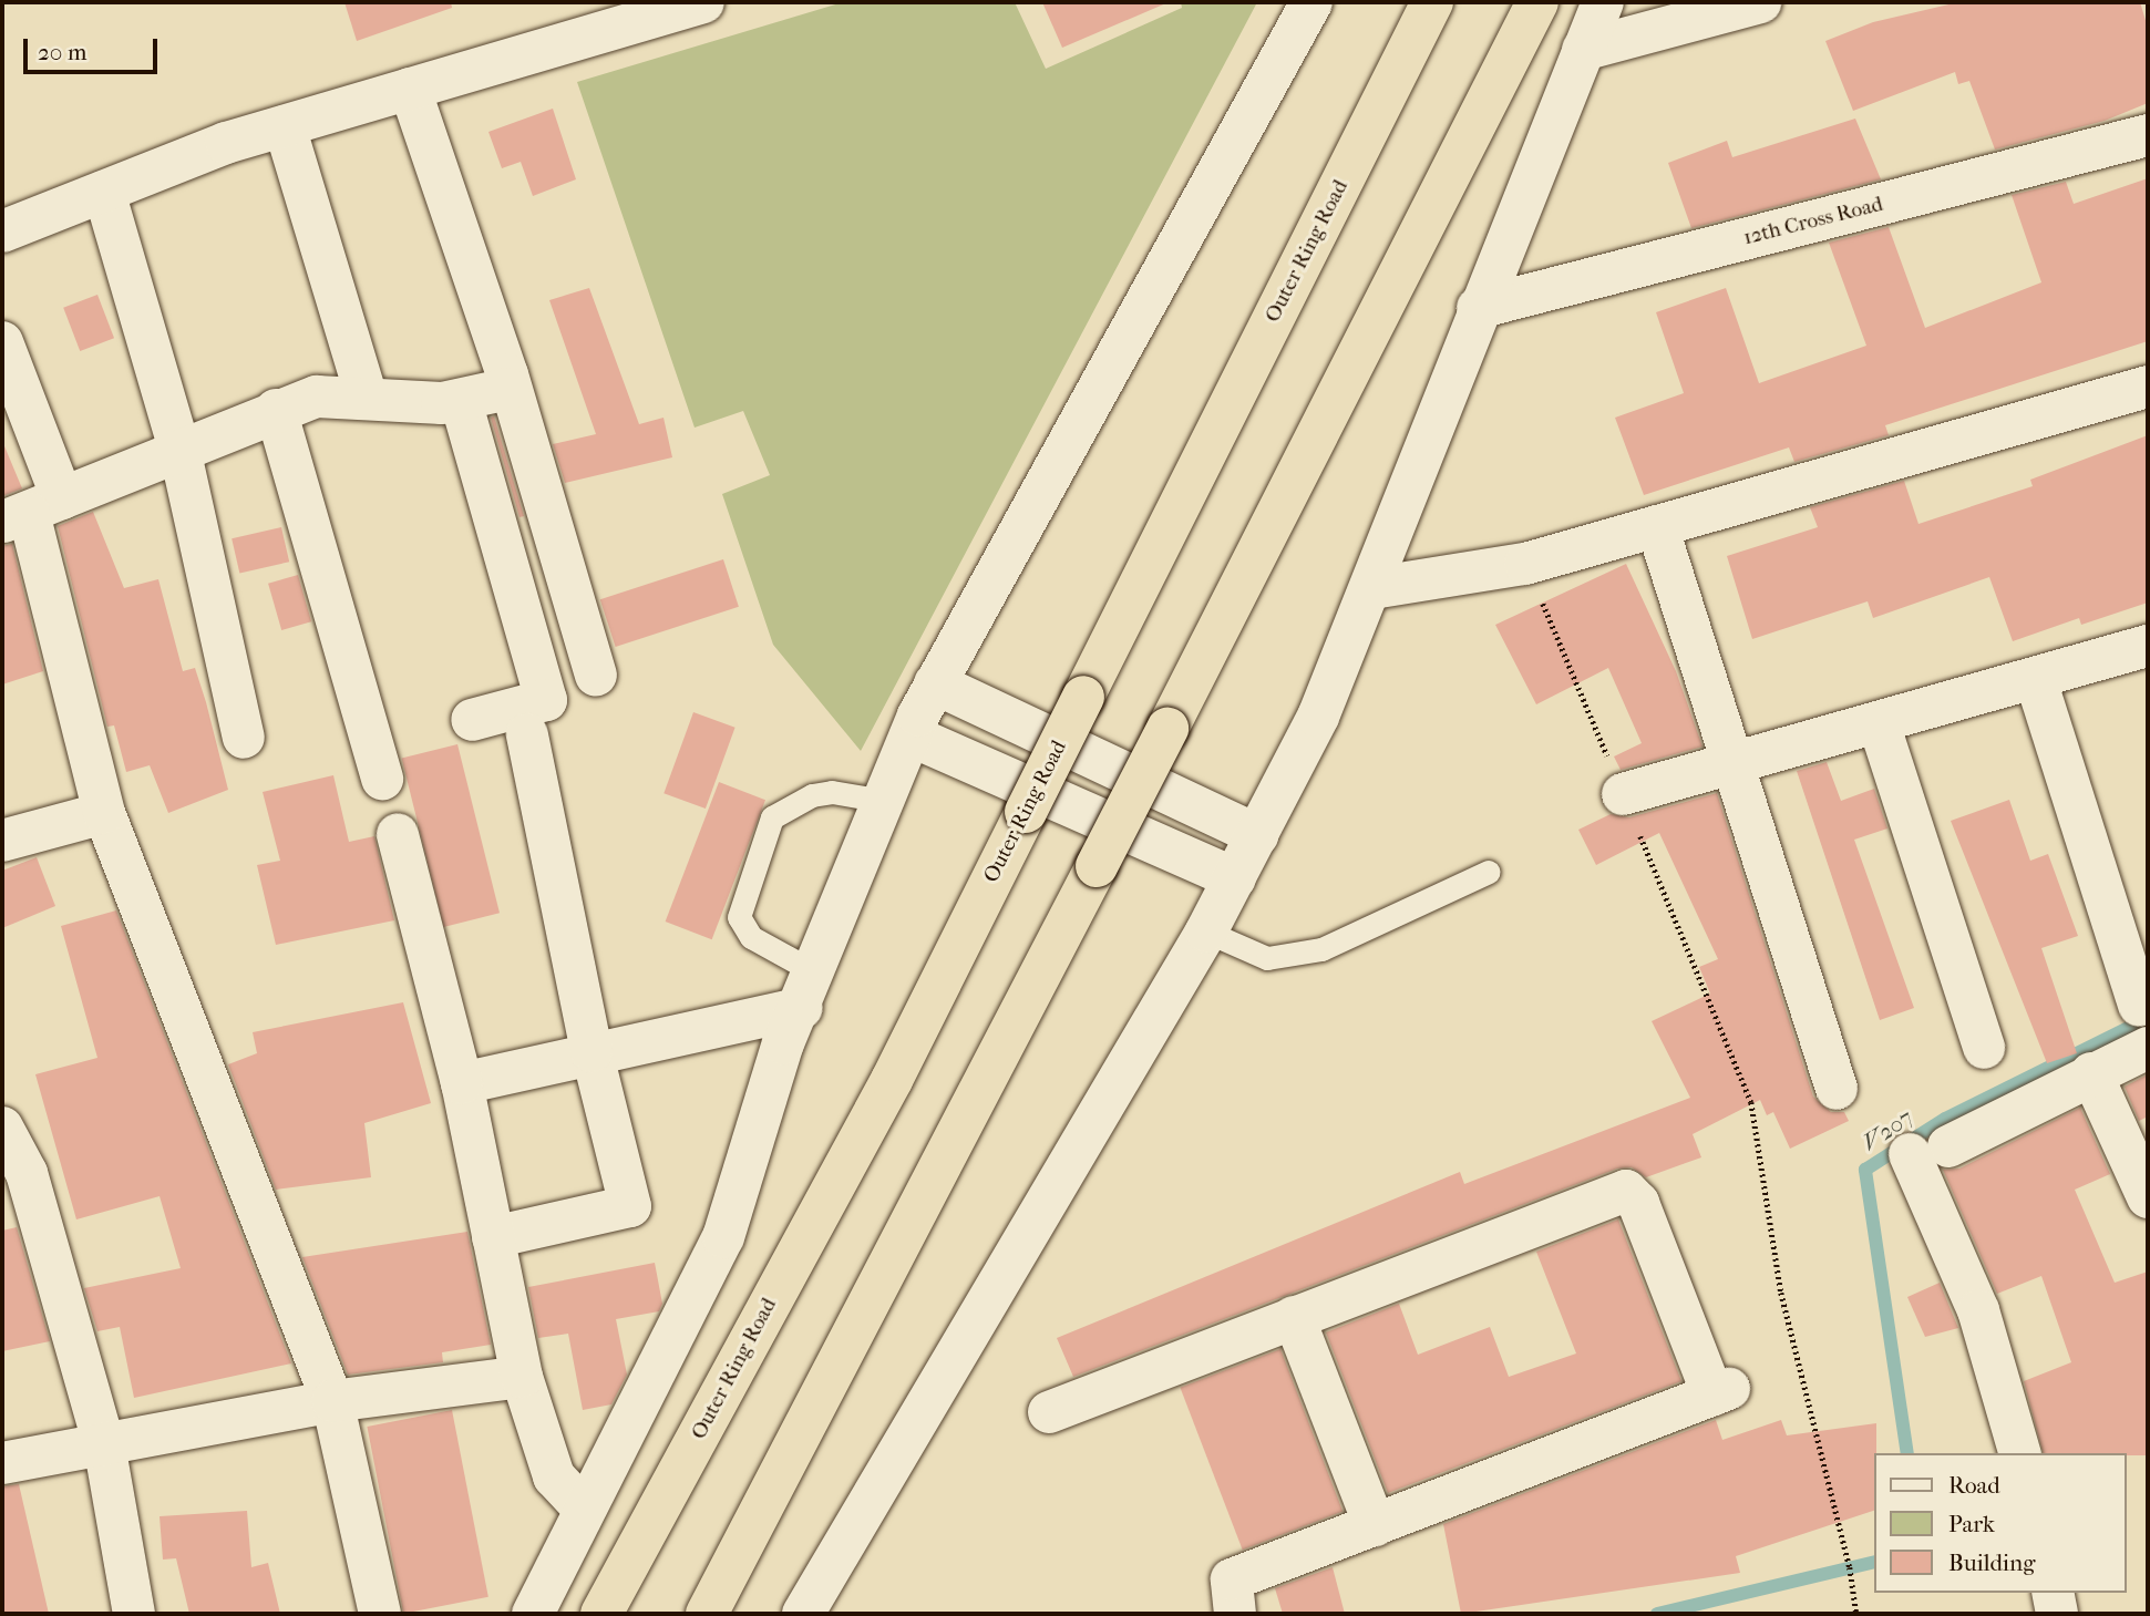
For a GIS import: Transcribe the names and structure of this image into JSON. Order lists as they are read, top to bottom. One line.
{"streets":{"highway":["Outer Ring Road"],"street":["12th Cross Road"]},"water":["V207"],"legend":["Road","Park","Building"],"scale_bar":"20 m"}
